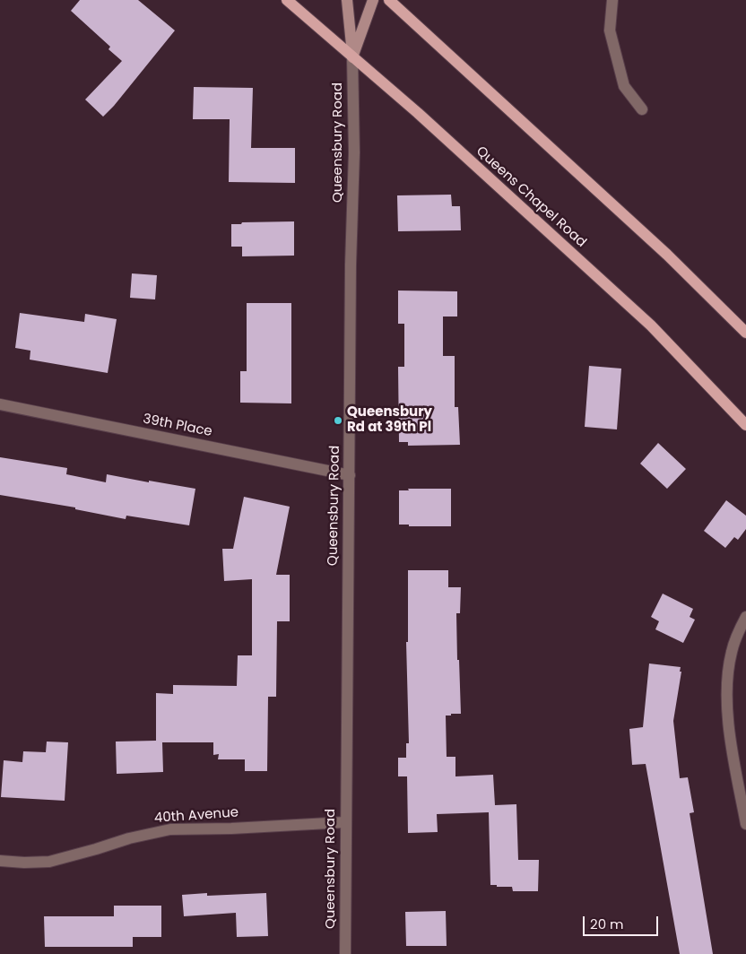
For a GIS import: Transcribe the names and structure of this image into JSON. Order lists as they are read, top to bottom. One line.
{"streets":{"main road":["Queensbury Road","Queens Chapel Road"],"street":["39th Place","40th Avenue"]},"crossings":[["Queensbury Road","Queens Chapel Road"],["Queensbury Road","39th Place"],["Queensbury Road","40th Avenue"]],"places":["Queensbury Rd at 39th Pl"],"scale_bar":"20 m"}
